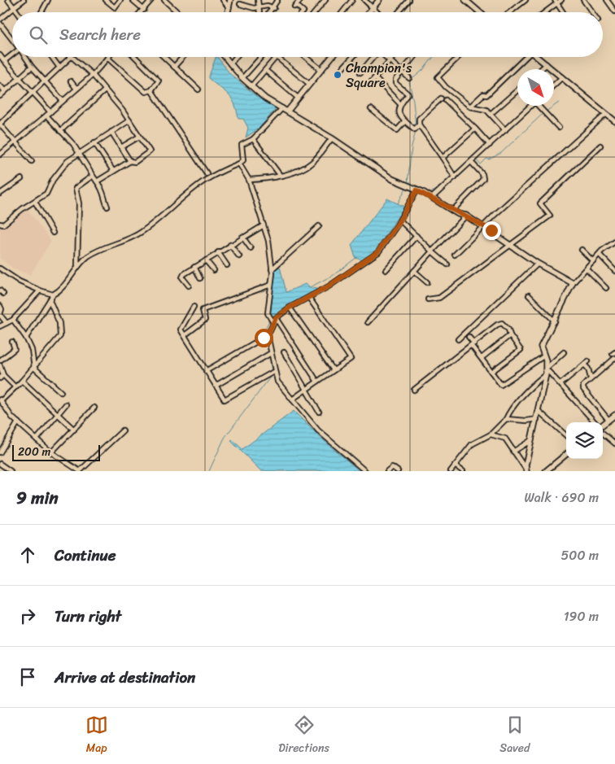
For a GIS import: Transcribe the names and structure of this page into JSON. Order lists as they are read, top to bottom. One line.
{"places":["Champion's Square"],"scale_bar":"200 m","north":"bottom right","page":{"search":"Search here","scale":"200 m","heading":["9 min","Walk · 690 m"],"list":[["Continue","500 m"],["Turn right","190 m"],"Arrive at destination"],"nav":["Map","Directions","Saved"]}}
